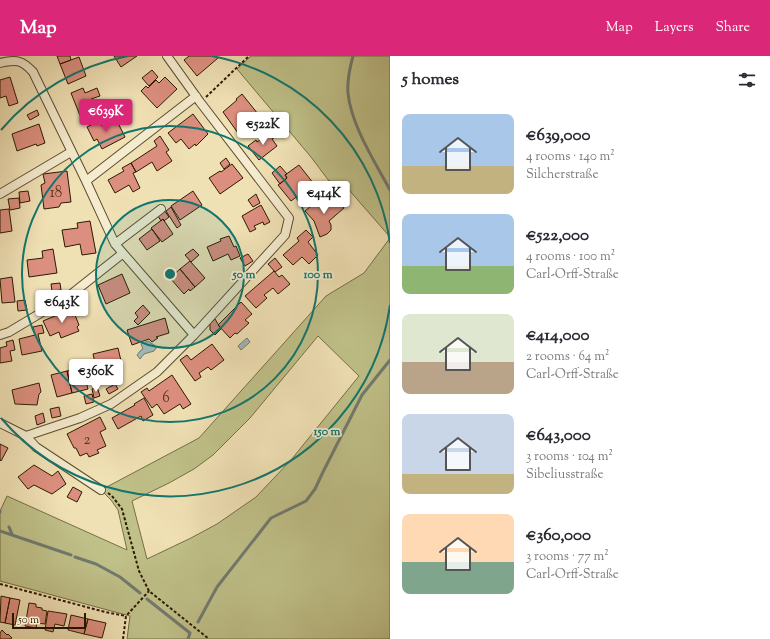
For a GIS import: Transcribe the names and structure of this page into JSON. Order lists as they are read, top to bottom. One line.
{"house_numbers":["18","6","2"],"scale_bar":"50 m","page":{"header":"Map","nav":["Map","Layers","Share"],"heading":"5 homes","price":["€639K","€522K","€414K","€643K","€360K"],"list":[{"name":"€639,000","note":"4 rooms · 140 m² · Silcherstraße"},{"name":"€522,000","note":"4 rooms · 100 m² · Carl-Orff-Straße"},{"name":"€414,000","note":"2 rooms · 64 m² · Carl-Orff-Straße"},{"name":"€643,000","note":"3 rooms · 104 m² · Sibeliusstraße"},{"name":"€360,000","note":"3 rooms · 77 m² · Carl-Orff-Straße"}],"scale":"50 m"},"rings":["50 m","100 m","150 m"]}
